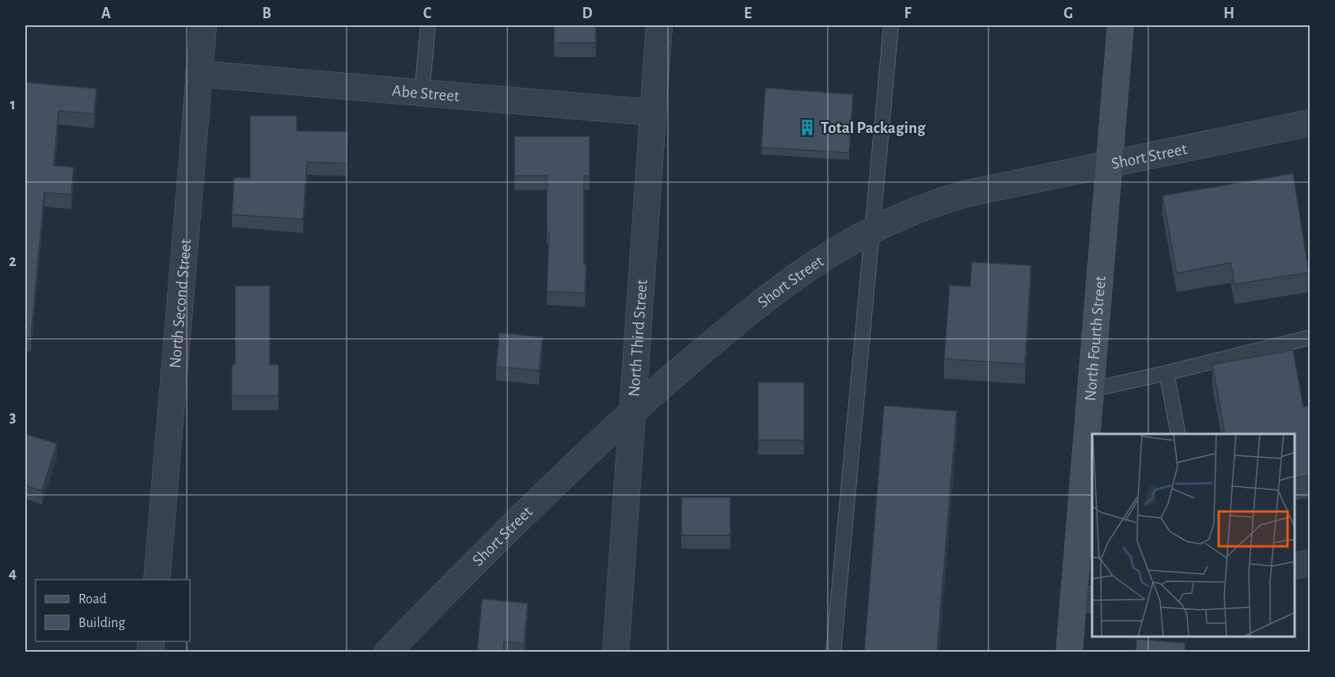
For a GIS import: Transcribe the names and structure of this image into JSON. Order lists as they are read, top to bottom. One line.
{"streets":{"main road":["North Fourth Street"],"street":["Abe Street","Short Street","North Second Street","North Third Street"]},"crossings":[["Abe Street","North Second Street"],["Abe Street","North Third Street"],["Short Street","North Third Street"],["Short Street","North Fourth Street"]],"places":{"building":["Total Packaging"]},"legend":["Road","Building"],"grid":{"columns":["A","B","C","D","E","F","G","H"],"rows":["1","2","3","4"]}}
